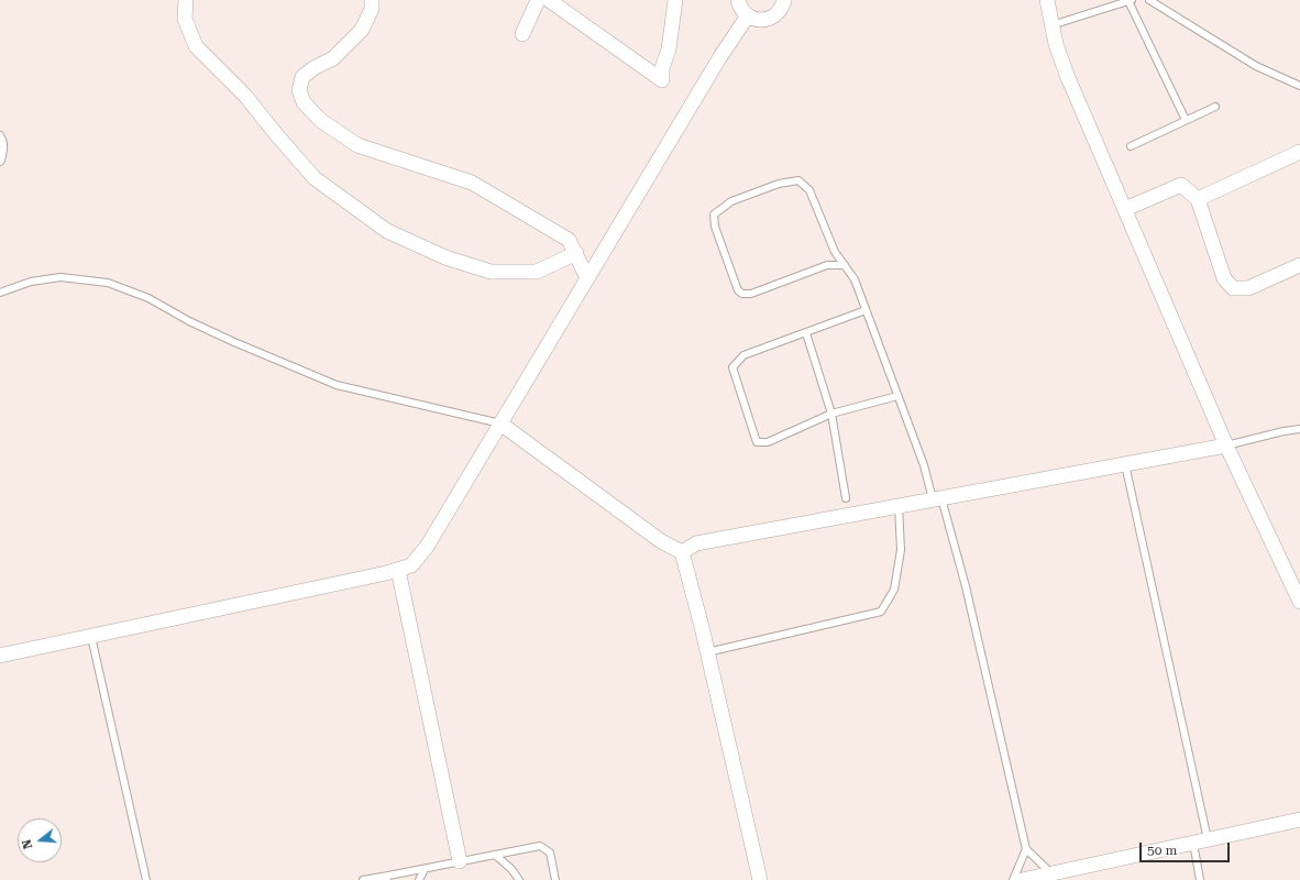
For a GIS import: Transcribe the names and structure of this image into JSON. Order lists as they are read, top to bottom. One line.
{"scale_bar":"50 m","north":"left"}
